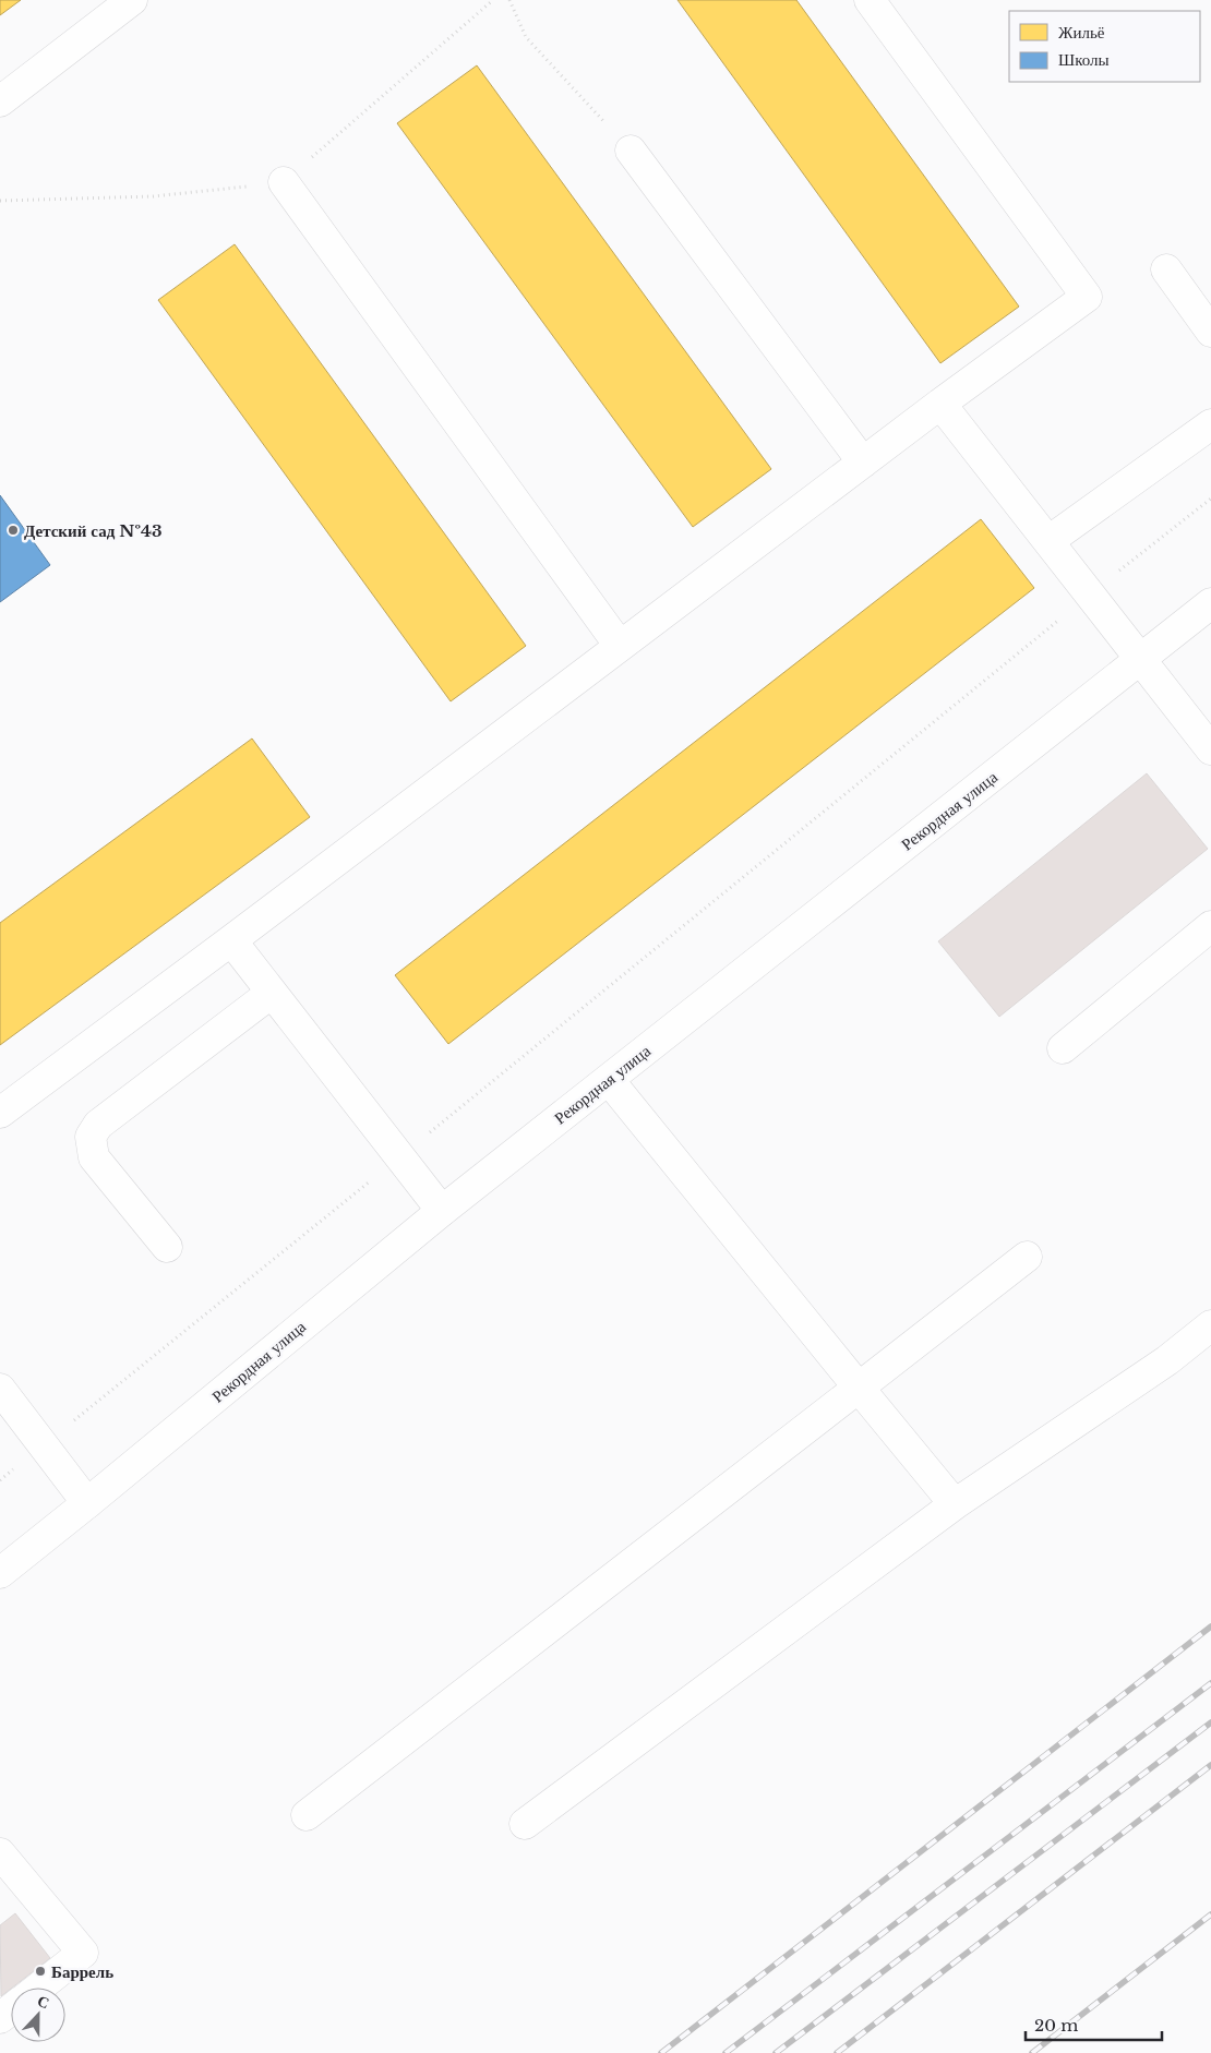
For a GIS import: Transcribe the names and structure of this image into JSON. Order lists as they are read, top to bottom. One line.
{"streets":{"main road":["Рекордная улица"]},"places":["Детский сад №43","Баррель"],"legend":["Жильё","Школы"],"scale_bar":"20 m","north":"top"}
